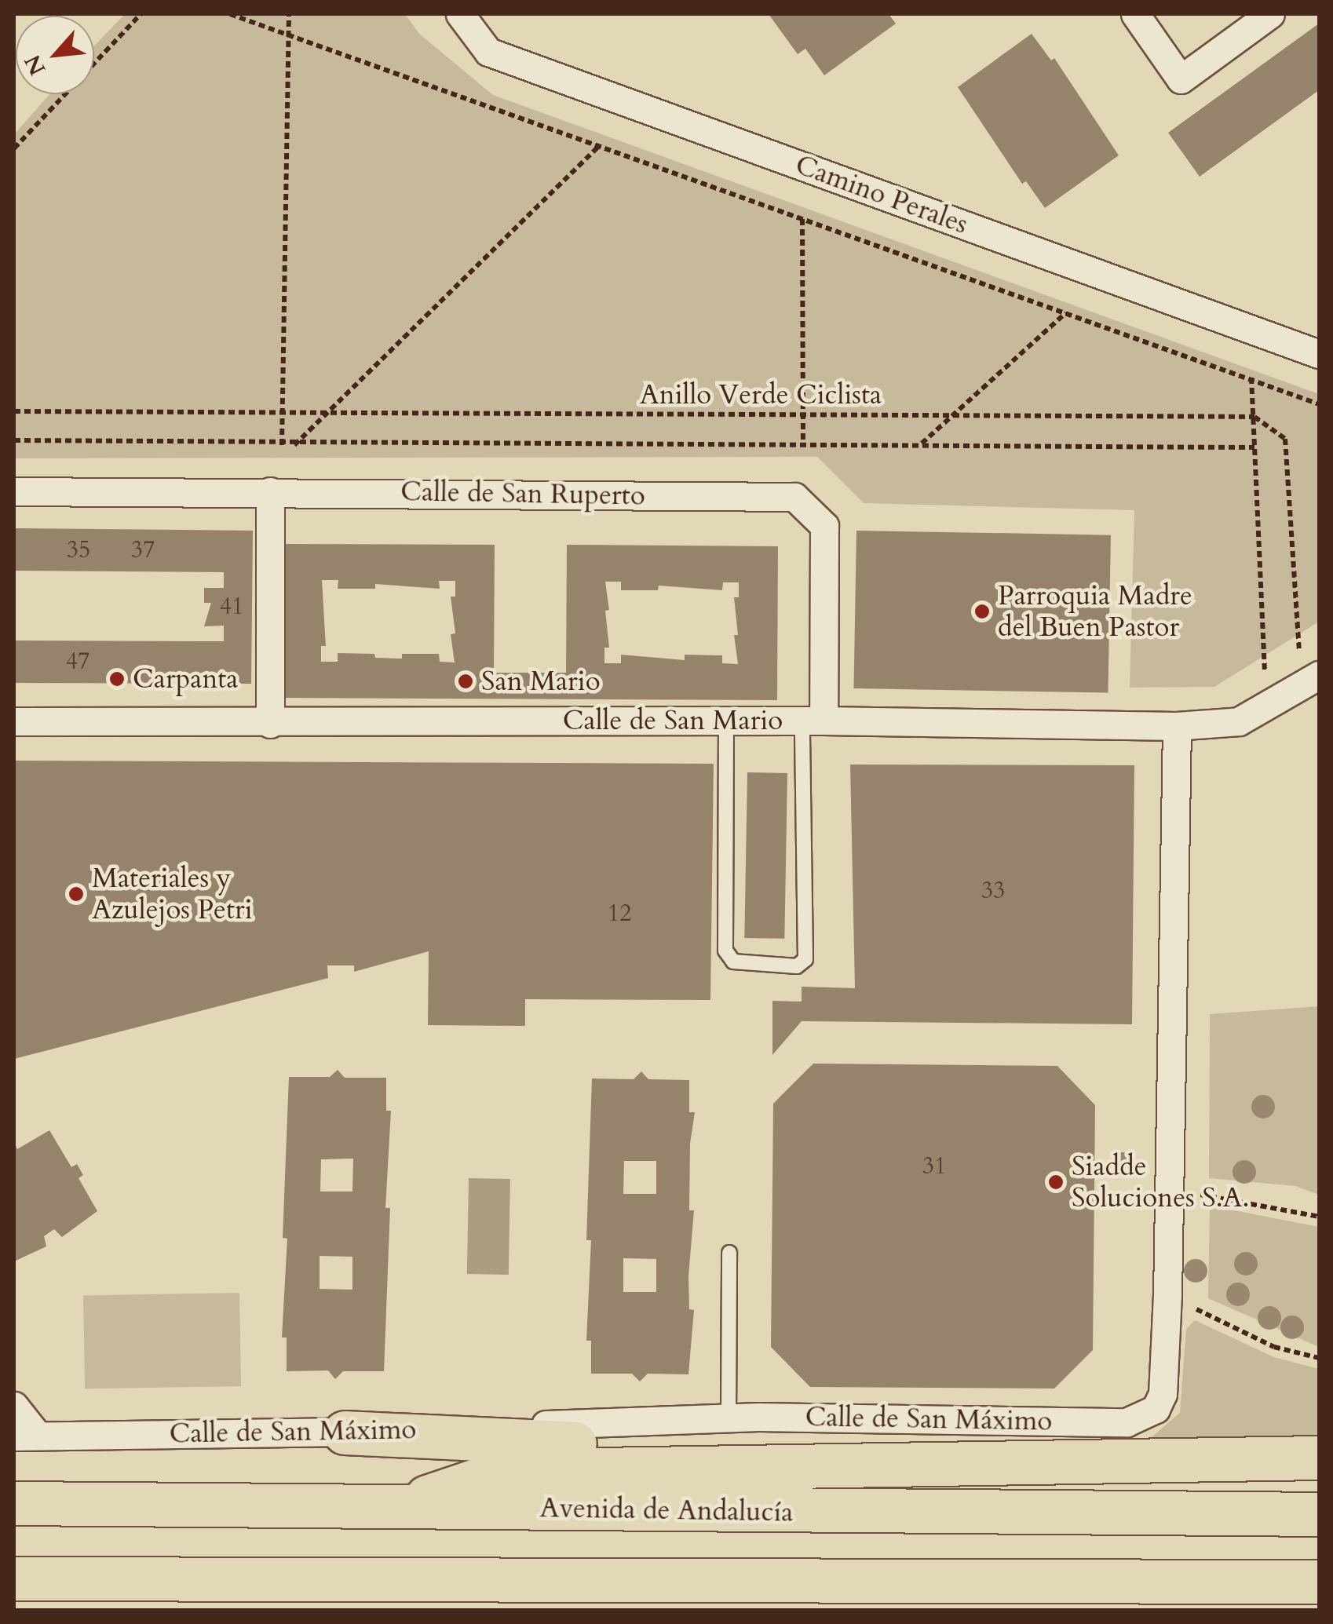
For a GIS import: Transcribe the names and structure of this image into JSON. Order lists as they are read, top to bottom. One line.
{"streets":{"highway":["Avenida de Andalucía"],"street":["Camino Perales","Calle de San Ruperto","Calle de San Mario","Calle de San Máximo"],"path":["Anillo Verde Ciclista"]},"crossings":[["Calle de San Ruperto","Calle de San Mario"],["Calle de San Mario","Calle de San Máximo"]],"places":["Parroquia Madre del Buen Pastor","Carpanta","San Mario","Materiales y Azulejos Petri","Siadde Soluciones S.A."],"house_numbers":["35","37","41","47","33","12","31"],"north":"bottom left"}
